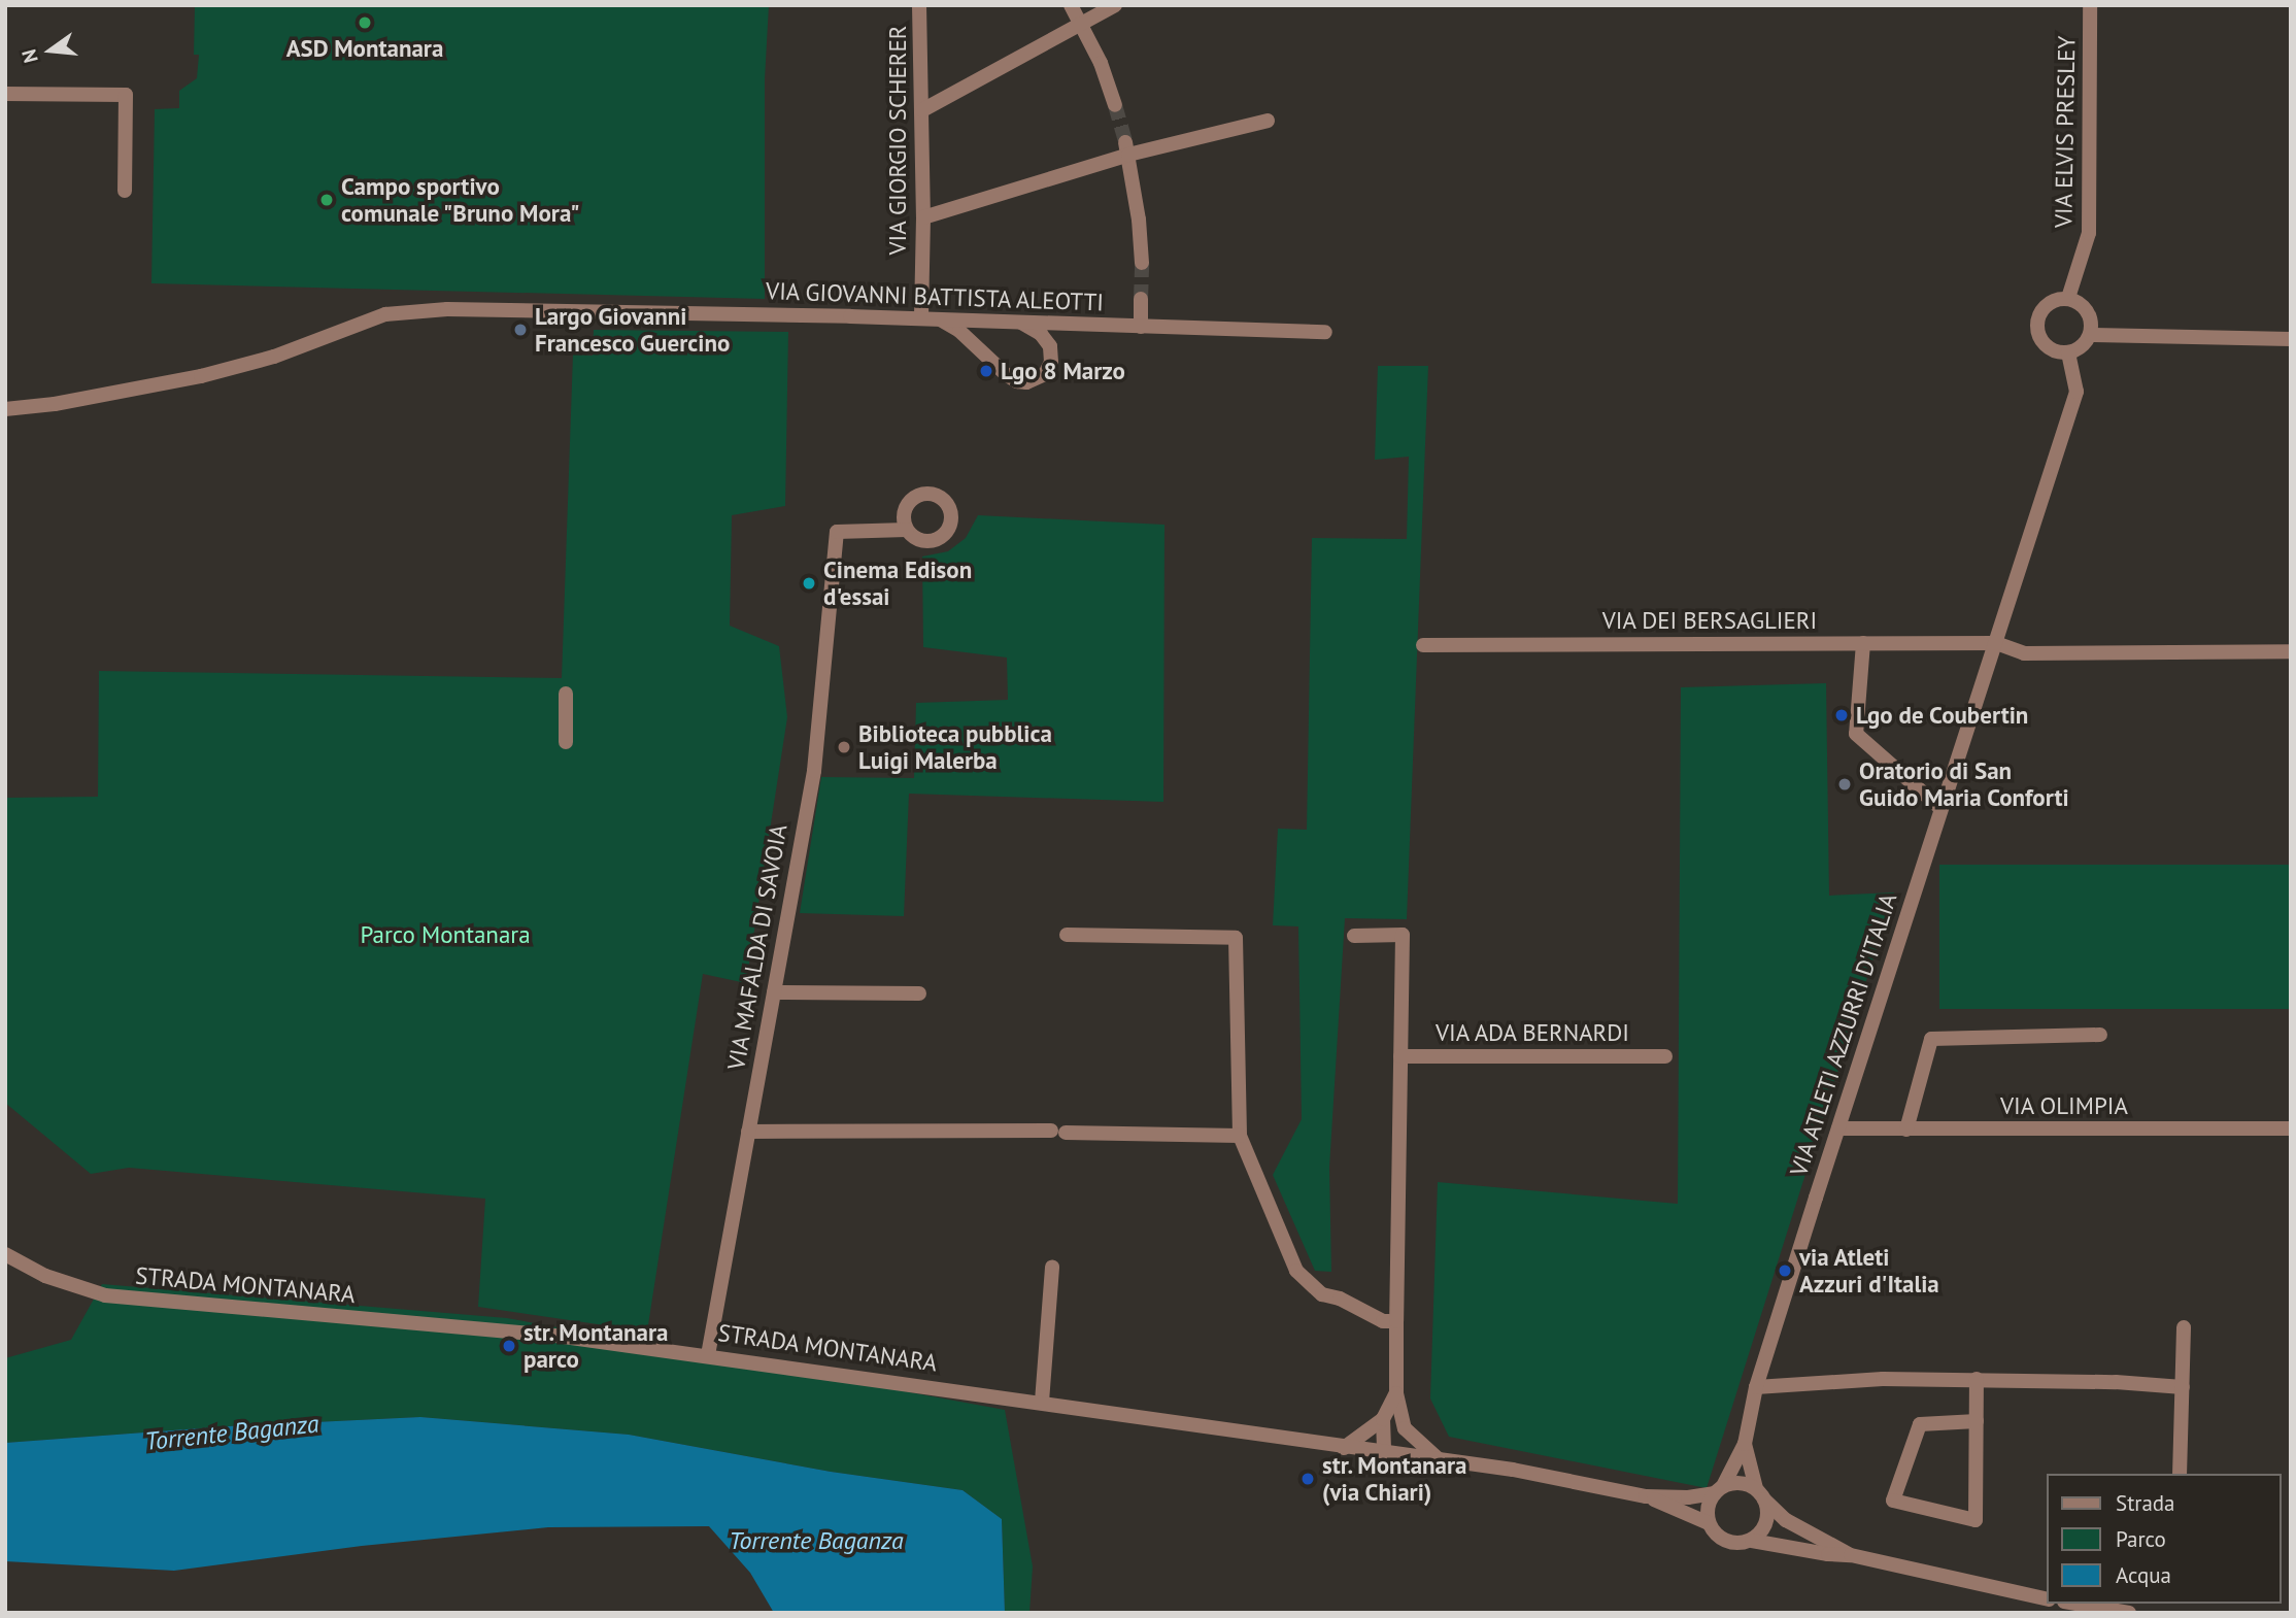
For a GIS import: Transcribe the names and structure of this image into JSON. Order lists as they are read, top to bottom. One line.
{"streets":{"street":["VIA ELVIS PRESLEY","VIA GIORGIO SCHERER","VIA GIOVANNI BATTISTA ALEOTTI","VIA DEI BERSAGLIERI","VIA MAFALDA DI SAVOIA","VIA ADA BERNARDI","VIA ATLETI AZZURRI D'ITALIA","VIA OLIMPIA","STRADA MONTANARA"]},"crossings":[["VIA ELVIS PRESLEY","VIA ATLETI AZZURRI D'ITALIA"],["VIA GIORGIO SCHERER","VIA GIOVANNI BATTISTA ALEOTTI"],["VIA DEI BERSAGLIERI","VIA ATLETI AZZURRI D'ITALIA"],["VIA MAFALDA DI SAVOIA","STRADA MONTANARA"],["VIA ATLETI AZZURRI D'ITALIA","VIA OLIMPIA"],["VIA ATLETI AZZURRI D'ITALIA","STRADA MONTANARA"]],"water":["Torrente Baganza"],"parks":["Parco Montanara"],"places":["ASD Montanara","Campo sportivo comunale \"Bruno Mora\"","Largo Giovanni Francesco Guercino","Lgo 8 Marzo","Cinema Edison d'essai","Lgo de Coubertin","Biblioteca pubblica Luigi Malerba","Oratorio di San Guido Maria Conforti","via Atleti Azzuri d'Italia","str. Montanara parco","str. Montanara (via Chiari)"],"legend":["Strada","Parco","Acqua"],"north":"left"}
